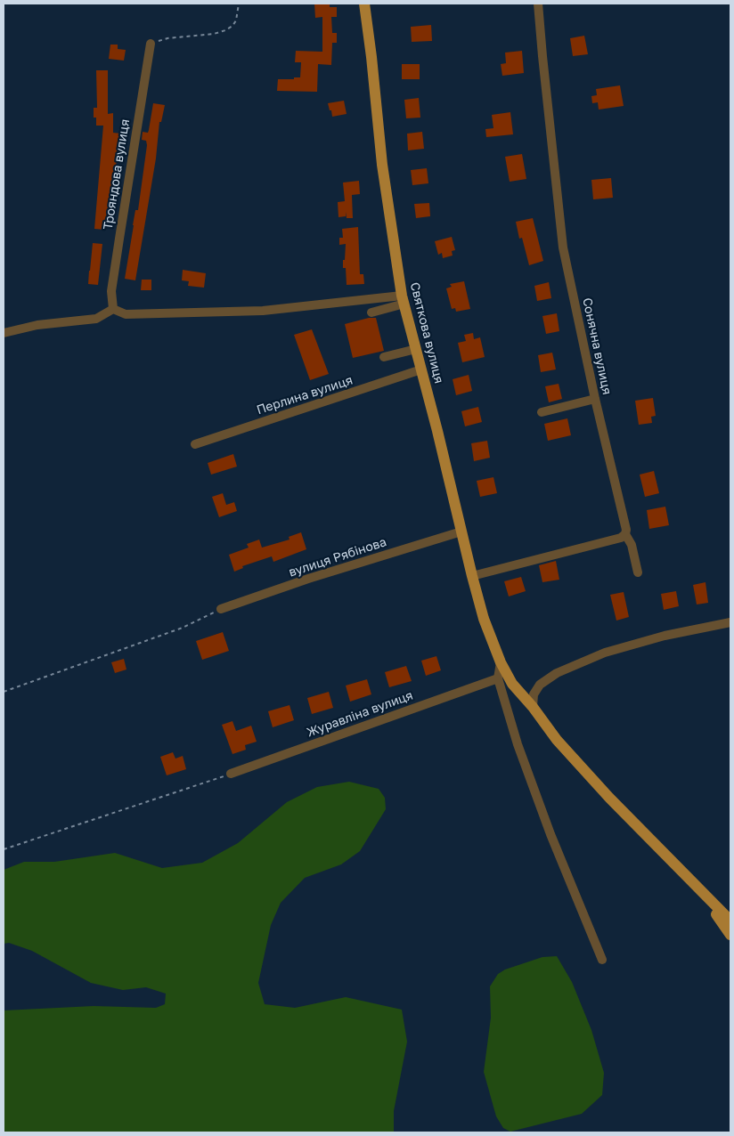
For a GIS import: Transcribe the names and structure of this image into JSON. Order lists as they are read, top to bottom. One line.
{"streets":{"main road":["Святкова вулиця"],"street":["Трояндова вулиця","Сонячна вулиця","Перлина вулиця","вулиця Рябінова","Журавліна вулиця"]},"crossings":[["Святкова вулиця","Перлина вулиця"],["Святкова вулиця","вулиця Рябінова"]]}
